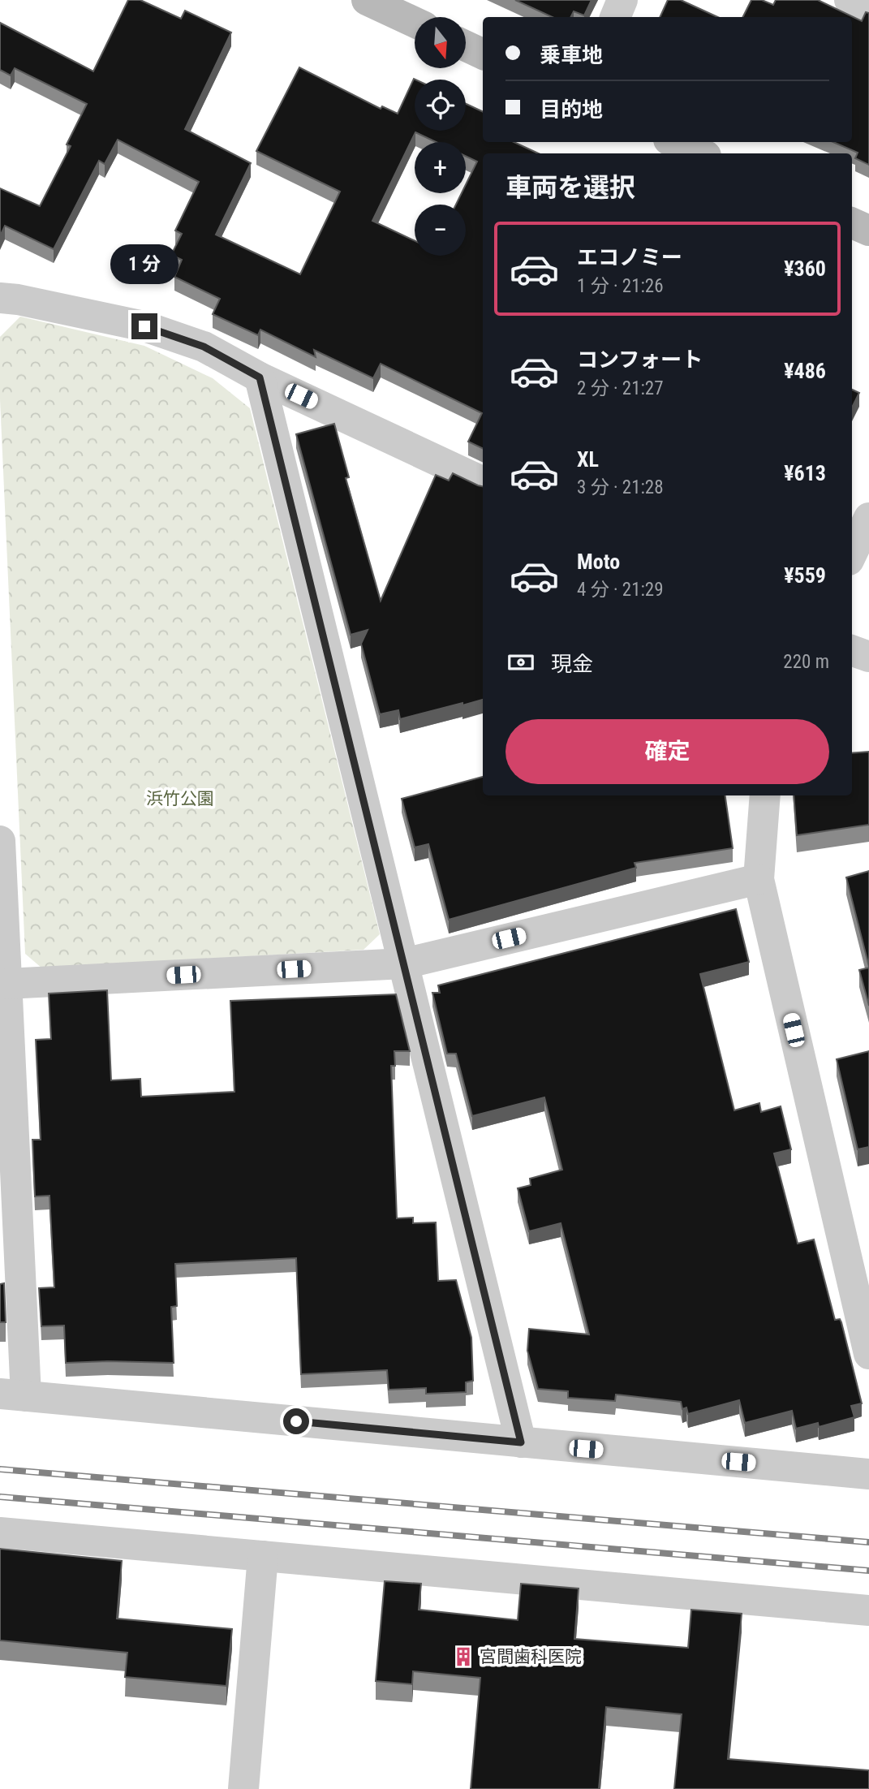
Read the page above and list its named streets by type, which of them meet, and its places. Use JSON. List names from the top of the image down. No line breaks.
{"parks":["浜竹公園"],"places":{"building":["宮間歯科医院"]},"north":"bottom","page":{"map_buttons":["+","−"],"banner":["乗車地","目的地"],"heading":"車両を選択","list":[{"name":"エコノミー","note":"1 分 · 21:26","value":"¥360"},{"name":"コンフォート","note":"2 分 · 21:27","value":"¥486"},{"name":"XL","note":"3 分 · 21:28","value":"¥613"},{"name":"Moto","note":"4 分 · 21:29","value":"¥559"}],"bubble":"1 分","pay":["現金","220 m"],"buttons":"確定"}}
